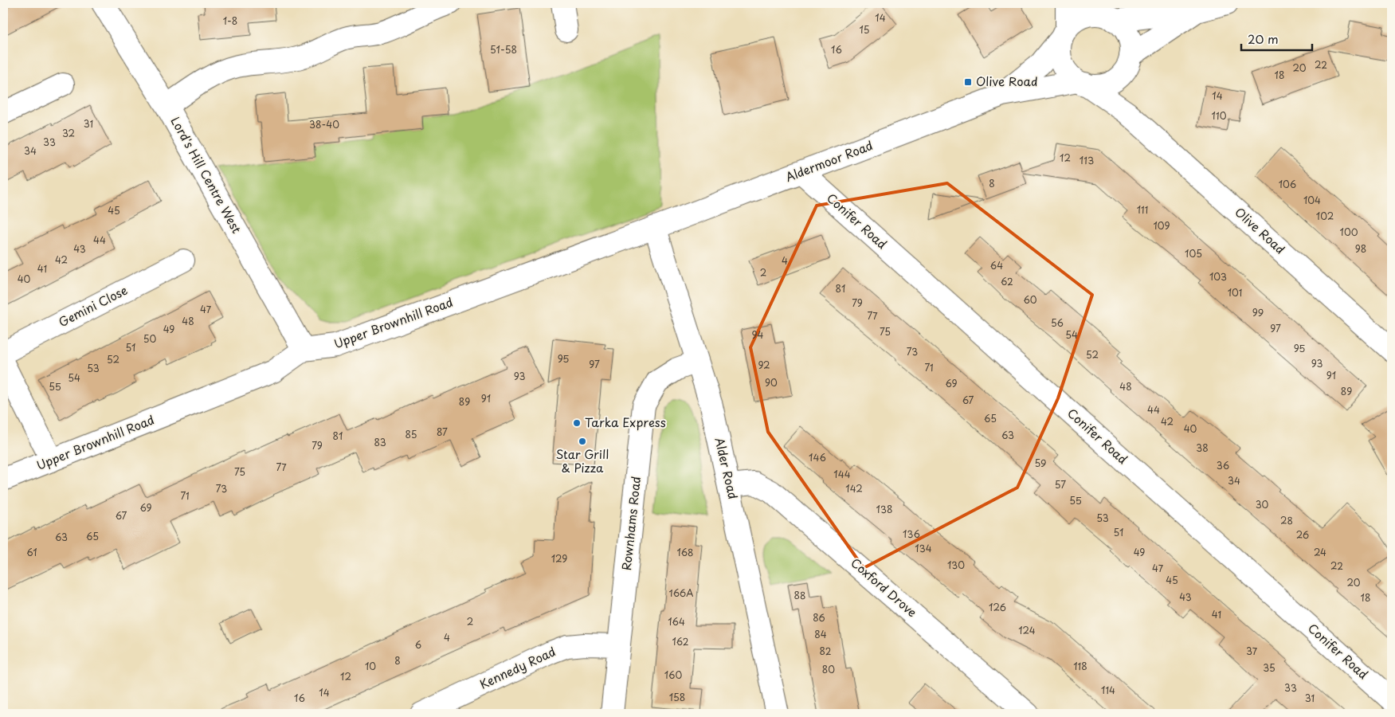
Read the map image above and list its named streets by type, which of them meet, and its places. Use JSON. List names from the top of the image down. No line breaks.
{"streets":{"street":["Aldermoor Road","Lord's Hill Centre West","Conifer Road","Olive Road","Gemini Close","Upper Brownhill Road","Alder Road","Rownhams Road","Coxford Drove","Kennedy Road"]},"crossings":[["Aldermoor Road","Conifer Road"],["Aldermoor Road","Olive Road"],["Aldermoor Road","Upper Brownhill Road"],["Aldermoor Road","Alder Road"],["Lord's Hill Centre West","Upper Brownhill Road"],["Upper Brownhill Road","Alder Road"],["Alder Road","Rownhams Road"],["Alder Road","Coxford Drove"],["Rownhams Road","Kennedy Road"]],"places":{"transit":["Olive Road"],"other":["Tarka Express","Star Grill & Pizza"]},"house_numbers":["14","1-8","15","51-58","16","22","20","18","14","110","31","38-40","32","33","34","12","113","8","106","104","111","45","102","109","100","44","43","98","105","42","4","64","41","2","103","40","62","81","101","60","79","47","99","77","48","56","97","49","75","94","54","50","51","95","73","52","95","52","93","97","92","71","53","91","93","54","90","69","55","48","89","91","67","89","44","65","42","40","87","85","63","81","83","79","38","146","59","36","77","75","144","34","57","73","142","71","55","30","69","138","67","53","28","51","136","26","65","63","134","61","168","49","24","129","130","22","47","45","20","166A","88","43","18","126","41","86","2","164","124","84","4","162","6","82","37","8","10","118","35","80","160","12","33","114","14","158","16","31"],"scale_bar":"20 m"}
